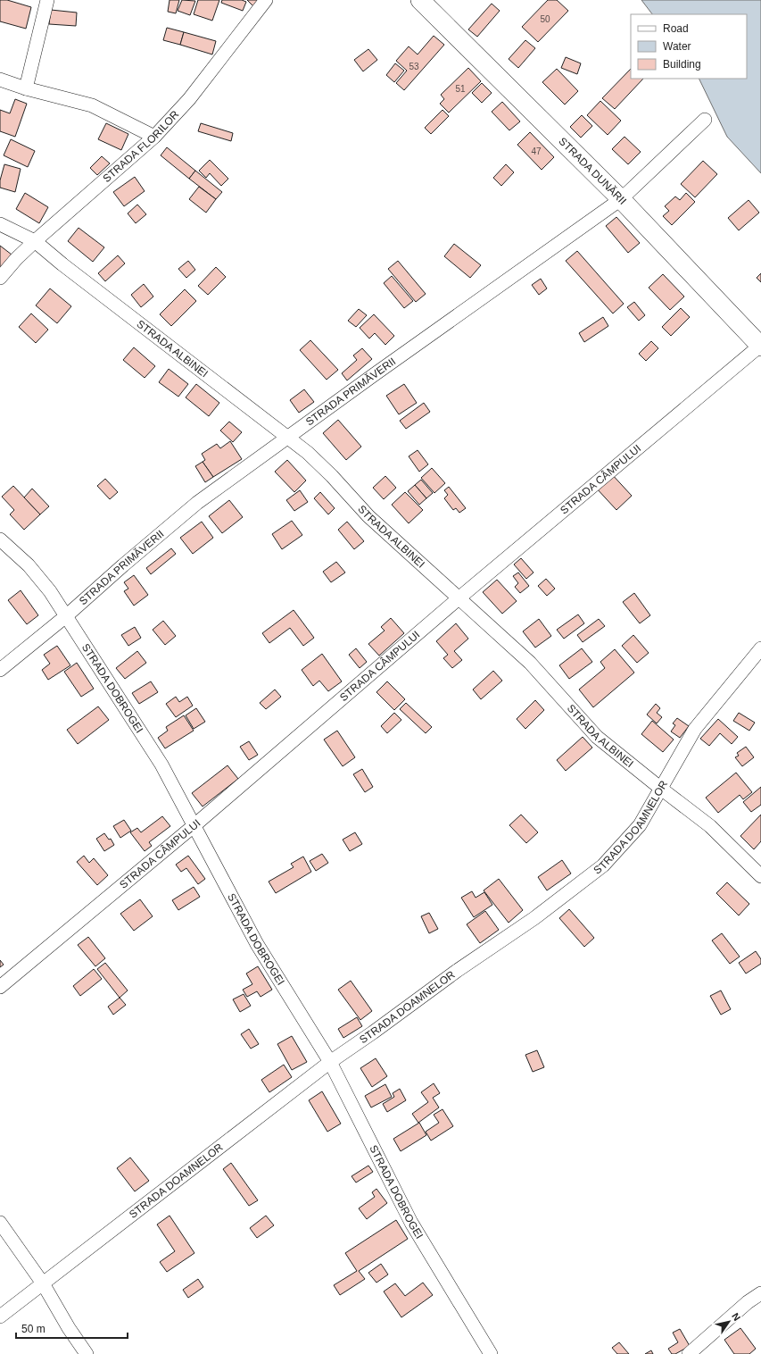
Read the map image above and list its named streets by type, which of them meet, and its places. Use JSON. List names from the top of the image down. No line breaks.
{"streets":{"main road":["STRADA DUNĂRII"],"street":["STRADA FLORILOR","STRADA ALBINEI","STRADA PRIMĂVERII","STRADA CÂMPULUI","STRADA DOBROGEI","STRADA DOAMNELOR"]},"crossings":[["STRADA FLORILOR","STRADA ALBINEI"],["STRADA DUNĂRII","STRADA PRIMĂVERII"],["STRADA DUNĂRII","STRADA CÂMPULUI"],["STRADA ALBINEI","STRADA PRIMĂVERII"],["STRADA ALBINEI","STRADA CÂMPULUI"],["STRADA ALBINEI","STRADA DOAMNELOR"],["STRADA PRIMĂVERII","STRADA DOBROGEI"],["STRADA CÂMPULUI","STRADA DOBROGEI"],["STRADA DOBROGEI","STRADA DOAMNELOR"]],"house_numbers":["50","53","51","47"],"legend":["Road","Water","Building"],"scale_bar":"50 m","north":"top right"}
